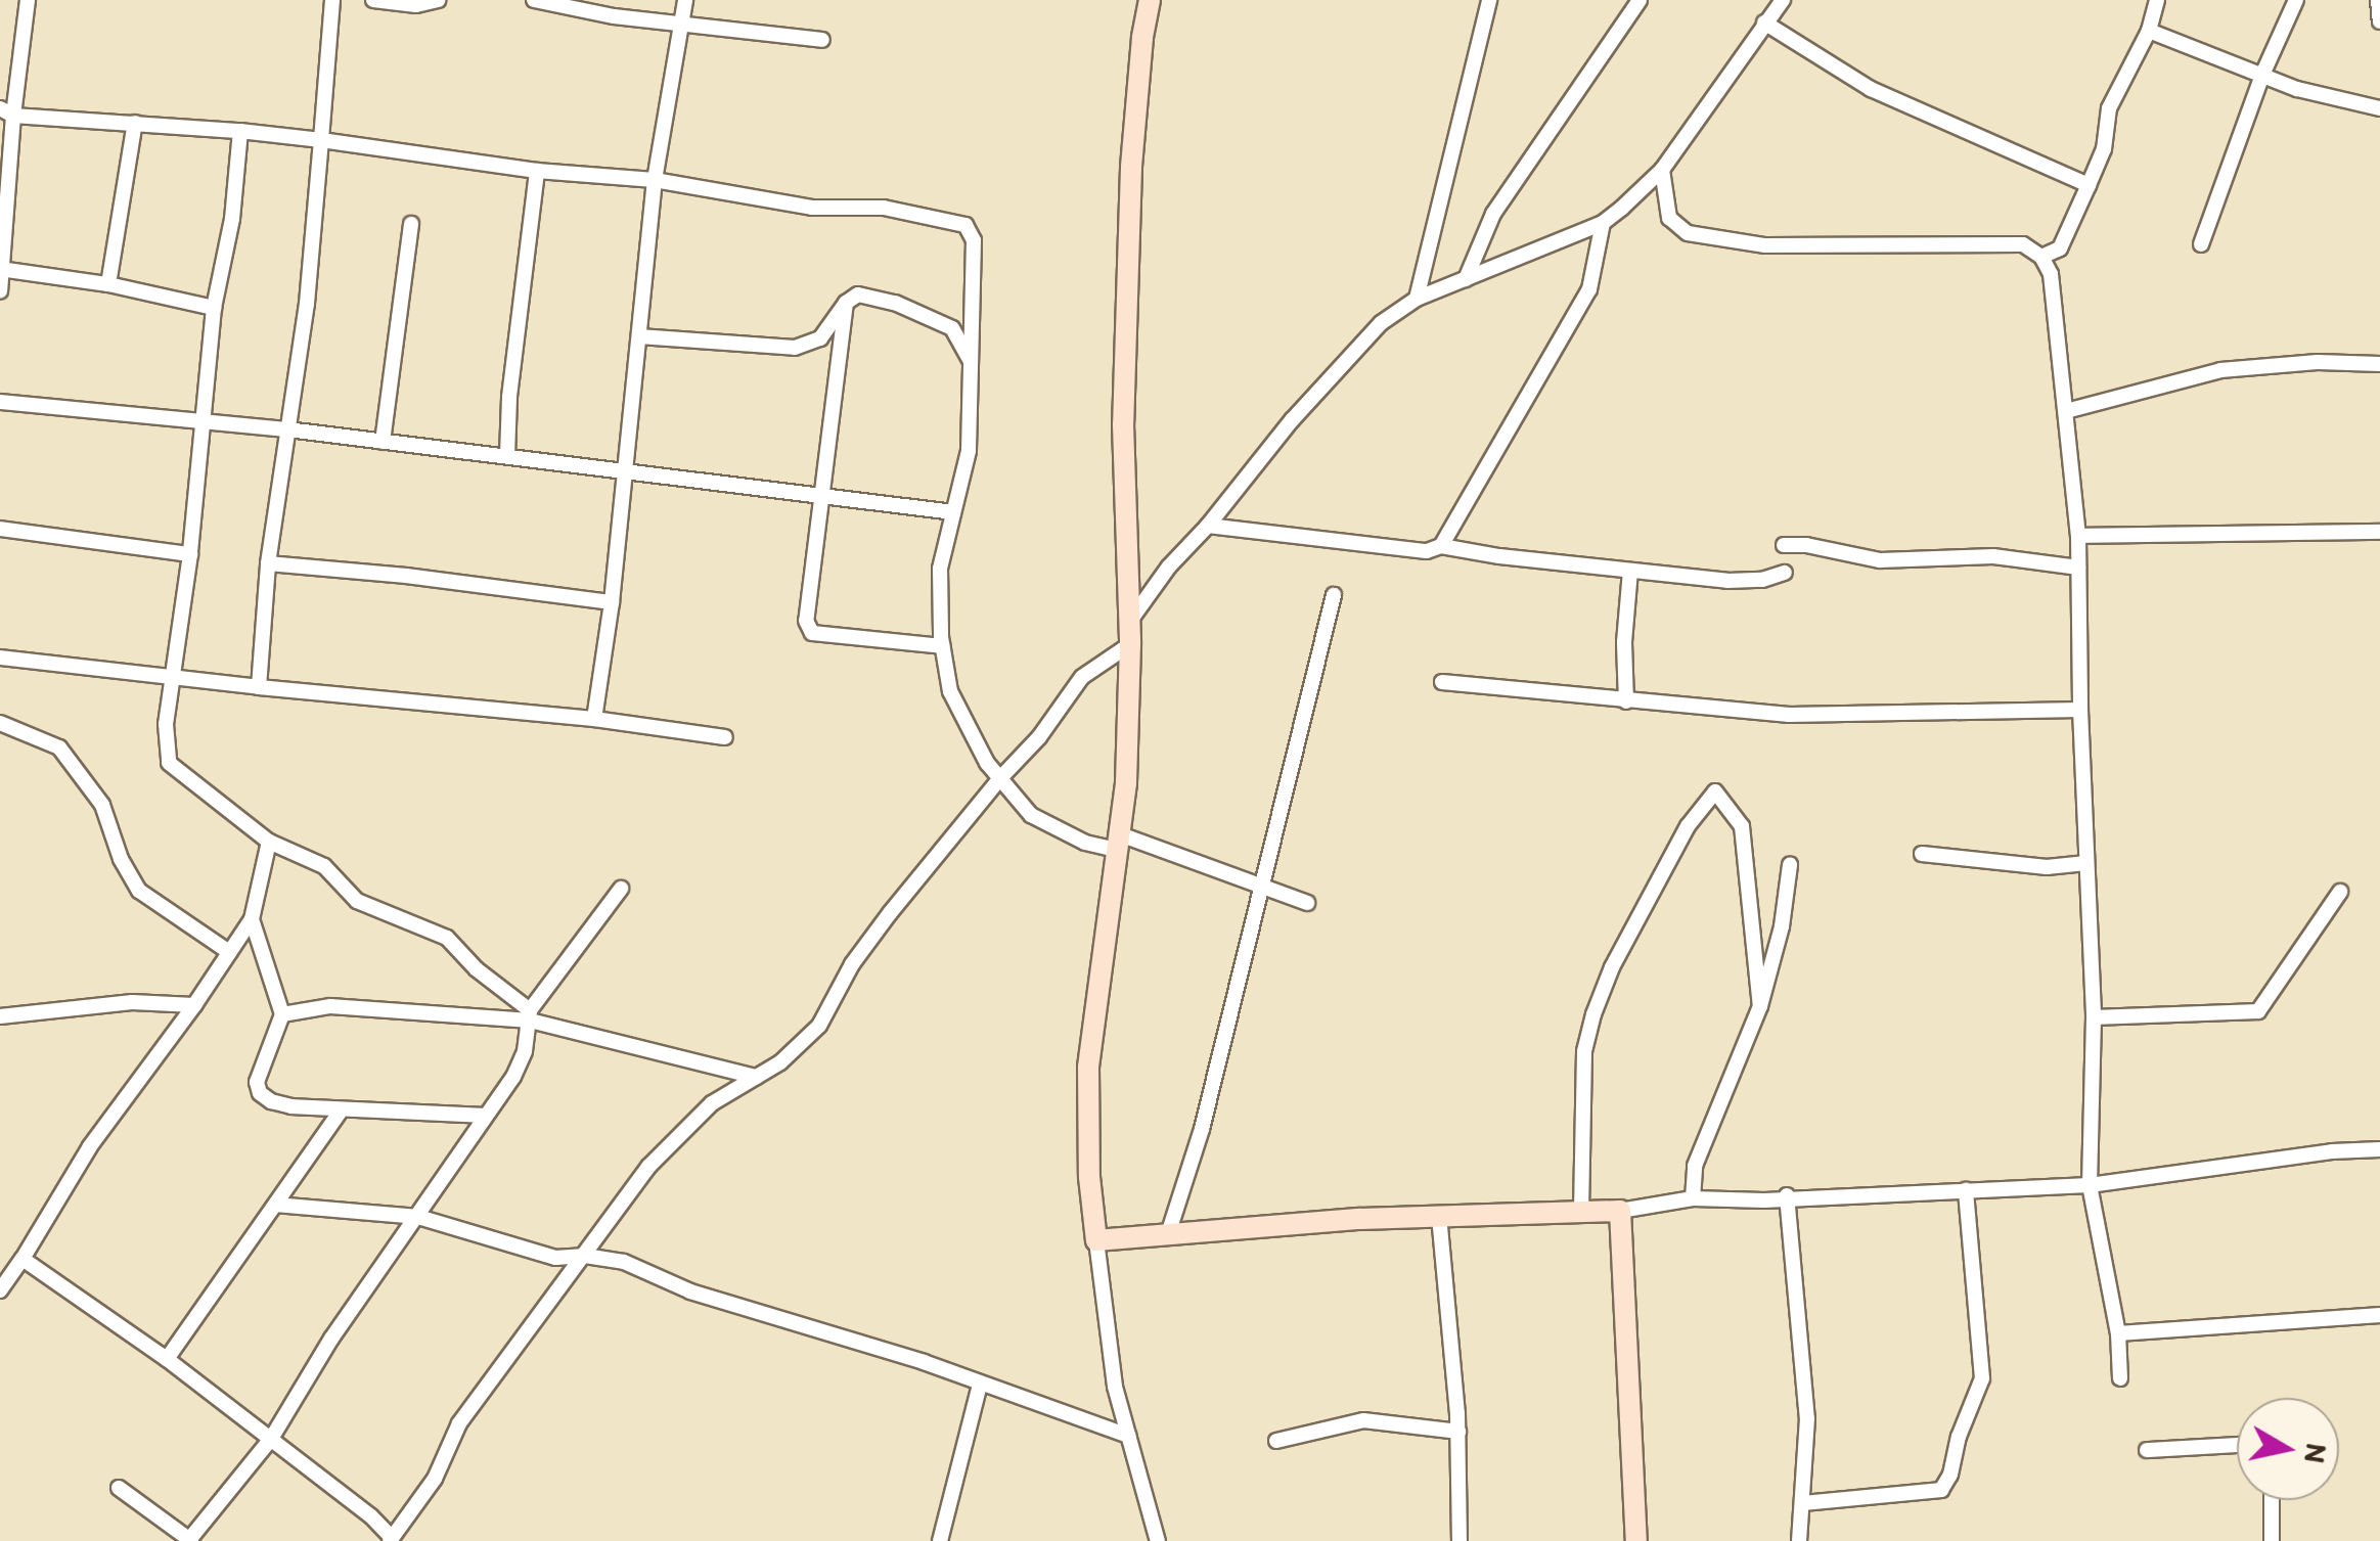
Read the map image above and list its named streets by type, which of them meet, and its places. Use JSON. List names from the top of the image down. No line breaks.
{"north":"right"}
